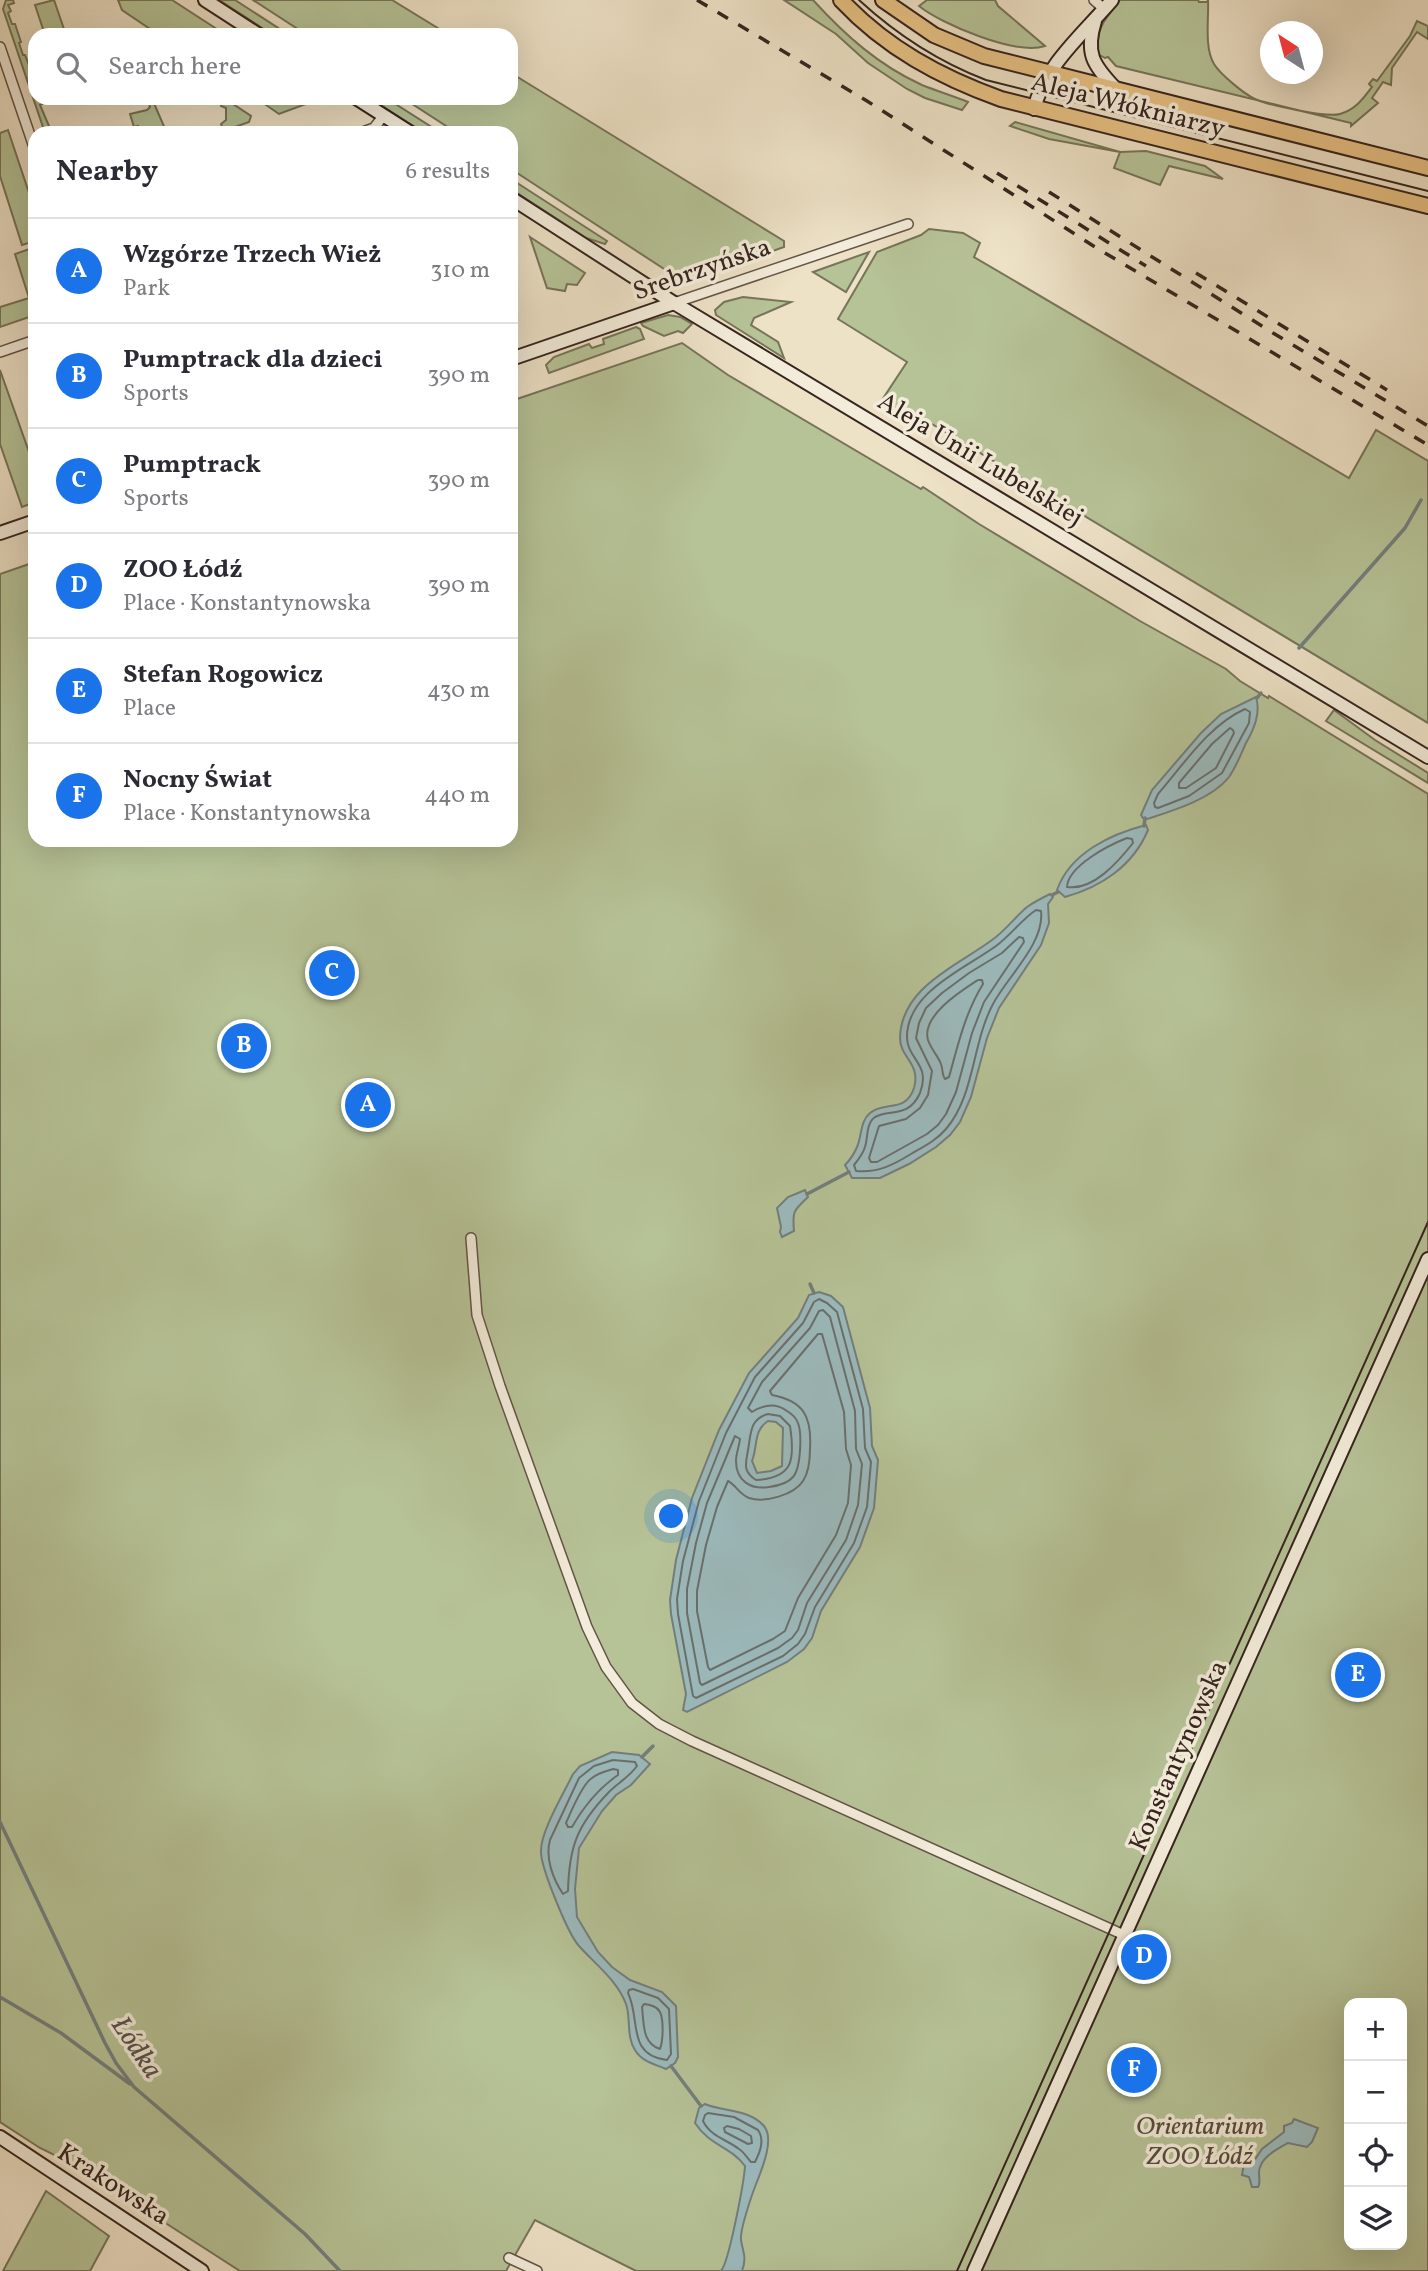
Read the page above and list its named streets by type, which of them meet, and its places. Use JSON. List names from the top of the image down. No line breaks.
{"streets":{"main road":["Aleja Włókniarzy","Srebrzyńska","Aleja Unii Lubelskiej","Konstantynowska","Krakowska"]},"crossings":[["Srebrzyńska","Aleja Unii Lubelskiej"]],"water":["Łódka"],"parks":["Orientarium ZOO Łódź"],"north":"top left","page":{"search":"Search here","heading":["Nearby","6 results"],"list":[{"mark":"A","name":"Wzgórze Trzech Wież","note":"Park","value":"310 m"},{"mark":"B","name":"Pumptrack dla dzieci","note":"Sports","value":"390 m"},{"mark":"C","name":"Pumptrack","note":"Sports","value":"390 m"},{"mark":"D","name":"ZOO Łódź","note":"Place · Konstantynowska","value":"390 m"},{"mark":"E","name":"Stefan Rogowicz","note":"Place","value":"430 m"},{"mark":"F","name":"Nocny Świat","note":"Place · Konstantynowska","value":"440 m"}],"pins":["C","B","A","E","D","F"],"map_buttons":["+","−"]}}
